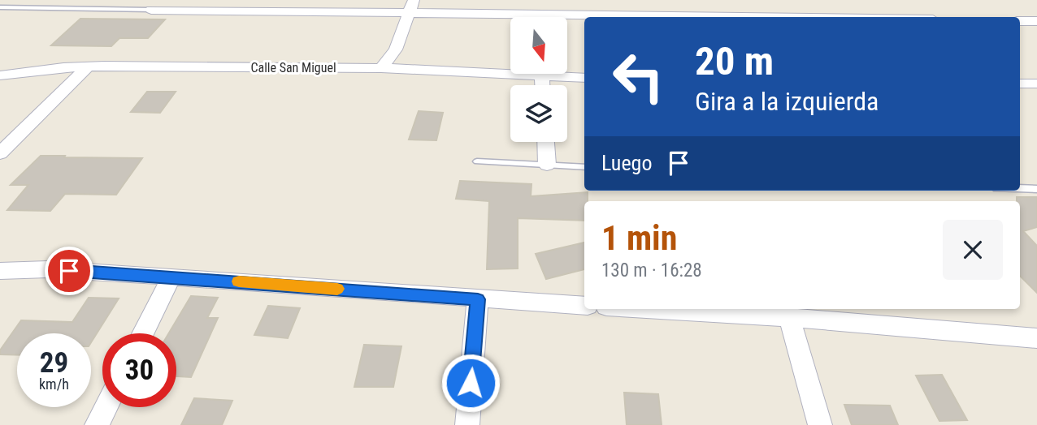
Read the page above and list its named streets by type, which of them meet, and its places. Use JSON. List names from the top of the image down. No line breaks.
{"streets":{"street":["Calle San Miguel"]},"north":"bottom","page":{"turn":["20 m","Gira a la izquierda"],"then":"Luego","heading":["1 min","130 m · 16:28"],"speed":"29 km/h","limit":"30"}}
